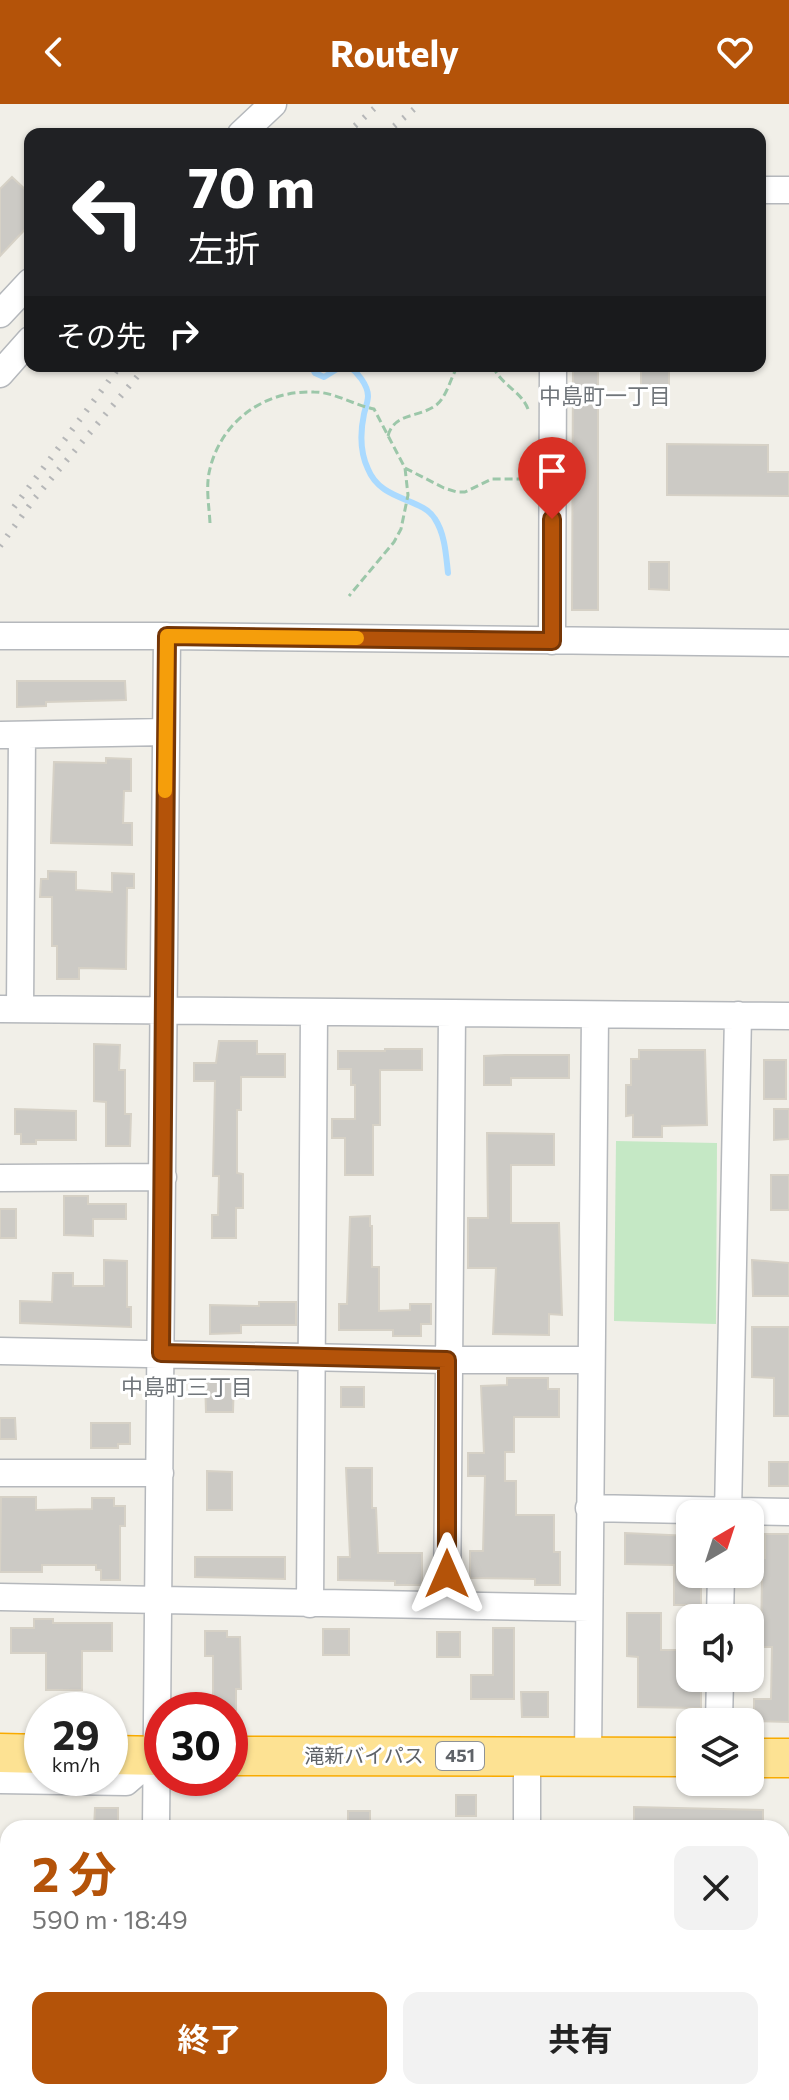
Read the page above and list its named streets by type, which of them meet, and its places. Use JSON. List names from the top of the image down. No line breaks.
{"streets":{"highway":["滝新バイパス","451"]},"districts":["中島町一丁目","中島町三丁目"],"north":"top right","page":{"header":"Routely","turn":["70 m","左折"],"then":"その先","speed":"29 km/h","limit":"30","heading":["2 分","590 m · 18:49"],"buttons":["終了","共有"]}}
